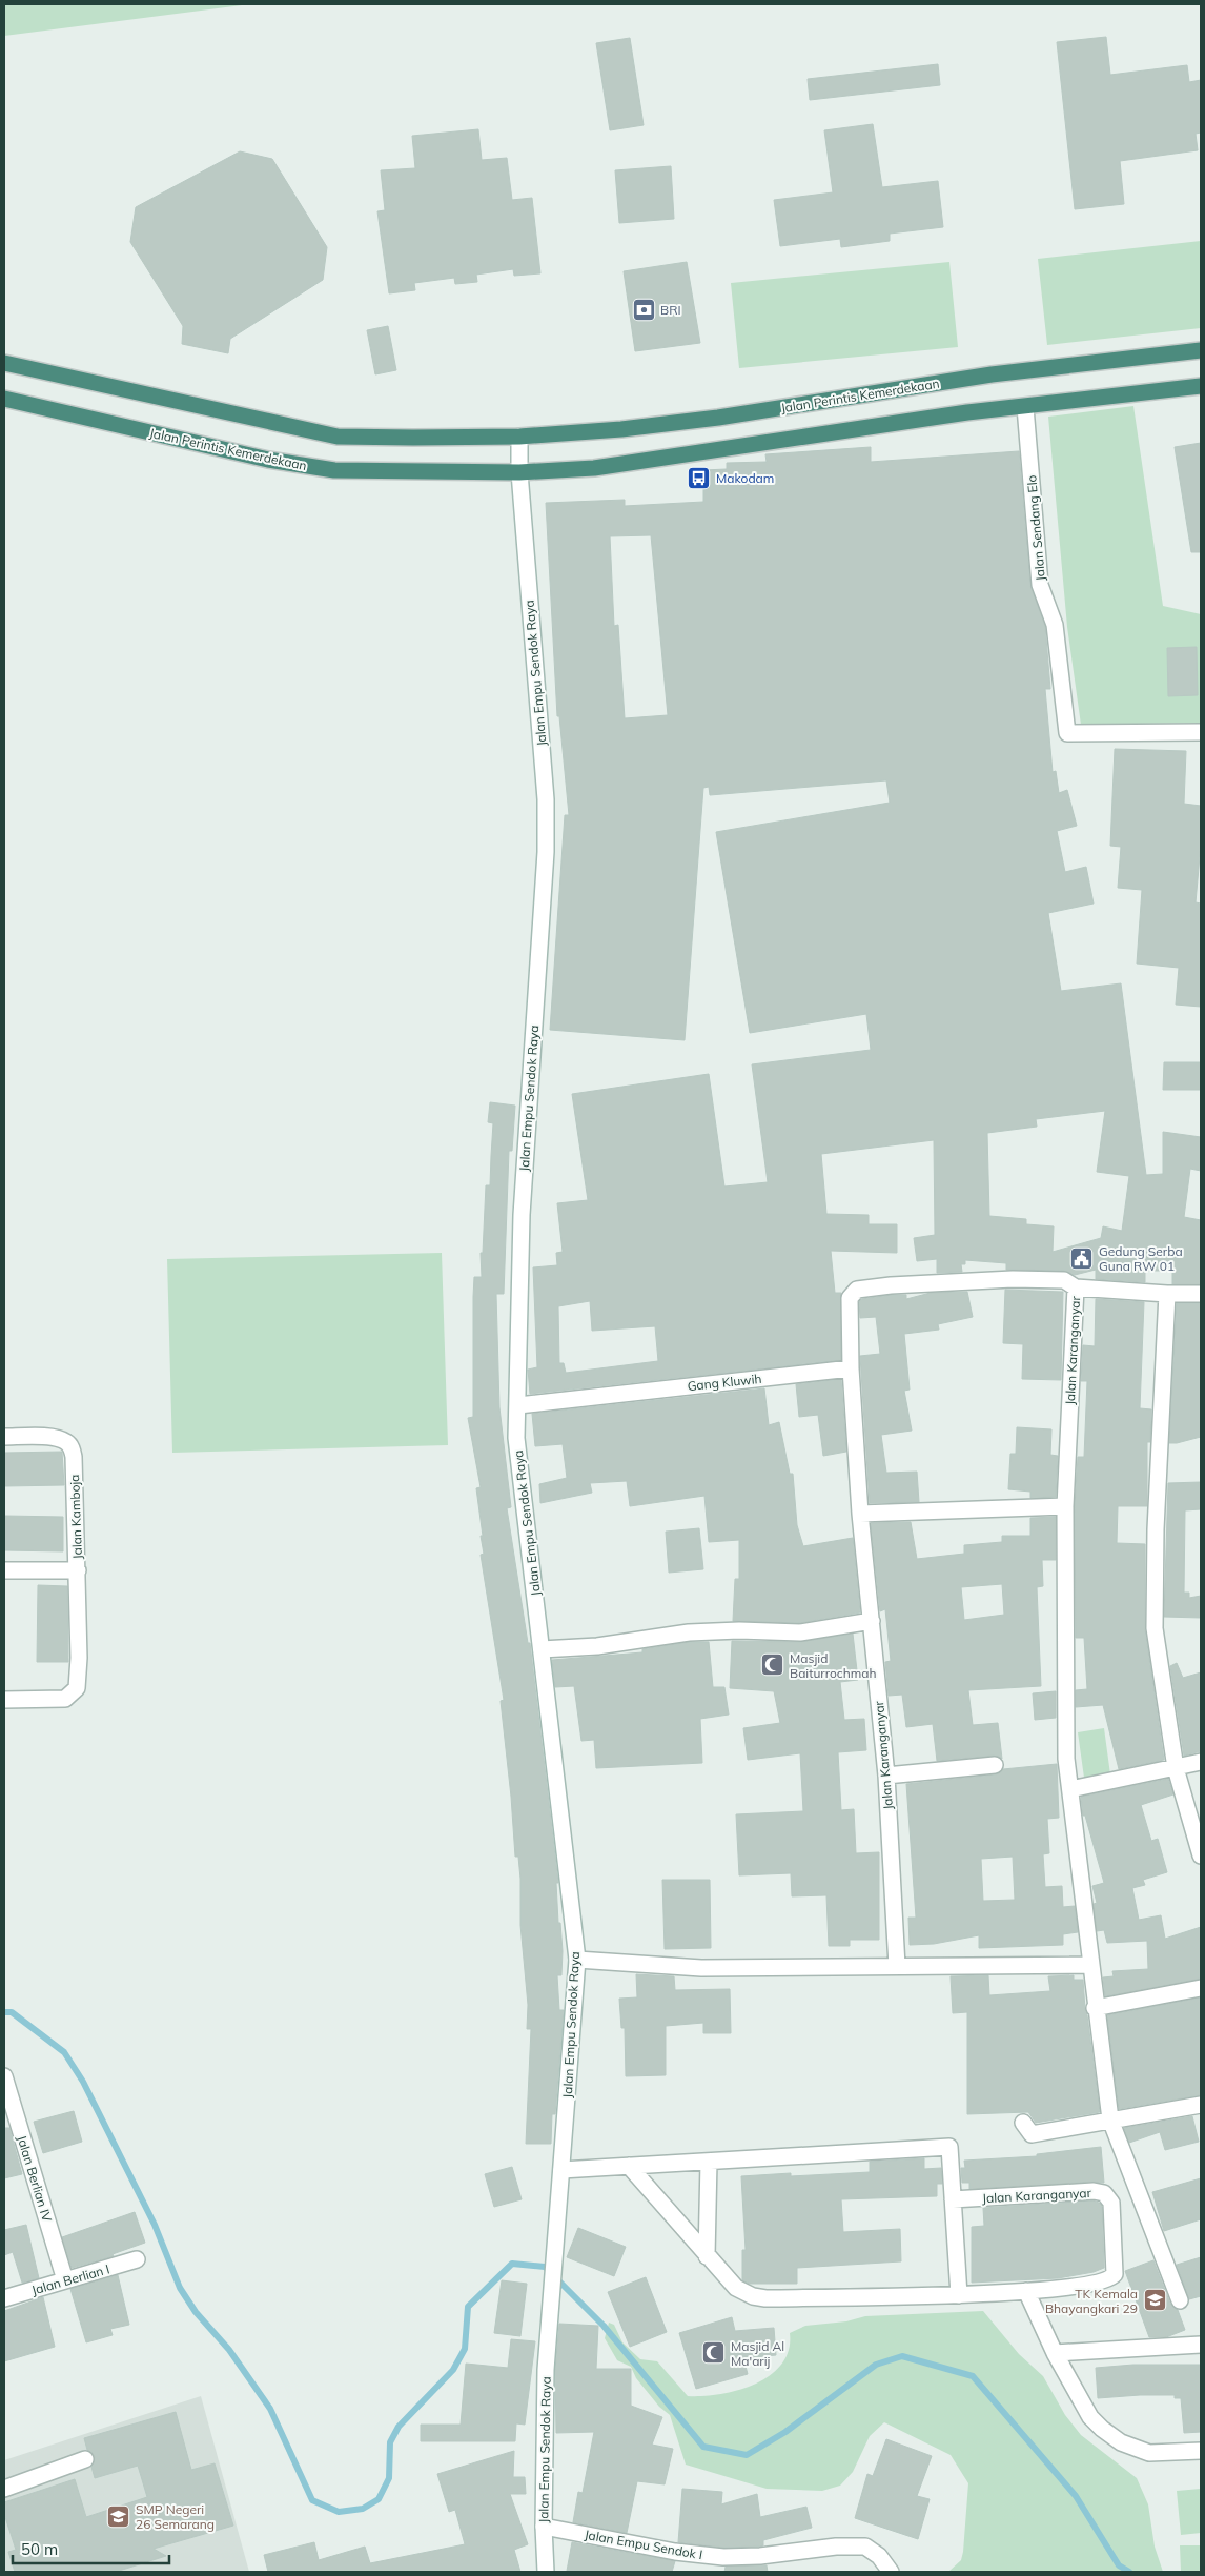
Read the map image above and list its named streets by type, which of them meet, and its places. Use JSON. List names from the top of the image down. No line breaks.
{"streets":{"highway":["Jalan Perintis Kemerdekaan"],"street":["Jalan Sendang Elo","Jalan Empu Sendok Raya","Jalan Karanganyar","Gang Kluwih","Jalan Kamboja","Jalan Berlian IV","Jalan Berlian I","Jalan Empu Sendok I"]},"crossings":[["Jalan Perintis Kemerdekaan","Jalan Sendang Elo"],["Jalan Perintis Kemerdekaan","Jalan Empu Sendok Raya"],["Jalan Empu Sendok Raya","Gang Kluwih"],["Jalan Empu Sendok Raya","Jalan Empu Sendok I"],["Jalan Karanganyar","Gang Kluwih"],["Jalan Berlian IV","Jalan Berlian I"]],"places":{"bank":["BRI"],"bus stop":["Makodam"],"public building":["Gedung Serba Guna RW 01"],"mosque":["Masjid Baiturrochmah","Masjid Al Ma'arij"],"school or university":["TK Kemala Bhayangkari 29","SMP Negeri 26 Semarang"]},"scale_bar":"50 m"}
